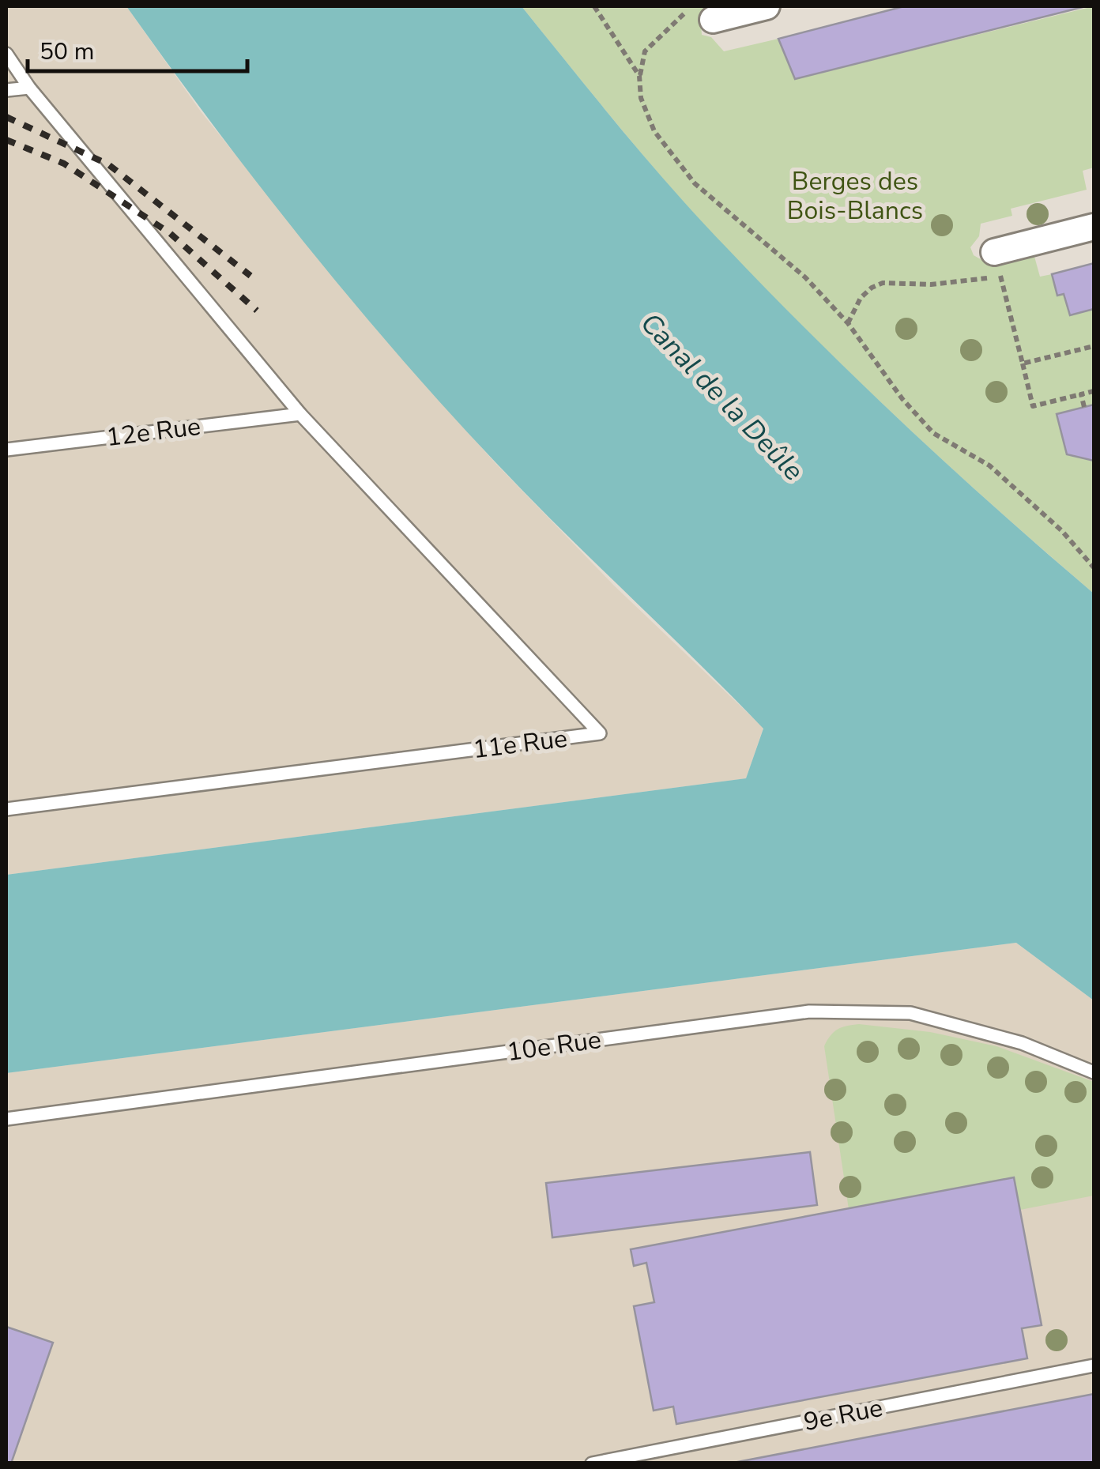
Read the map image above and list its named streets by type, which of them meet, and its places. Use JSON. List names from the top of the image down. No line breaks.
{"streets":{"lane":["12e Rue","11e Rue","10e Rue","9e Rue"]},"crossings":[["12e Rue","11e Rue"]],"water":["Canal de la Deûle"],"parks":["Berges des Bois-Blancs"],"scale_bar":"50 m"}
